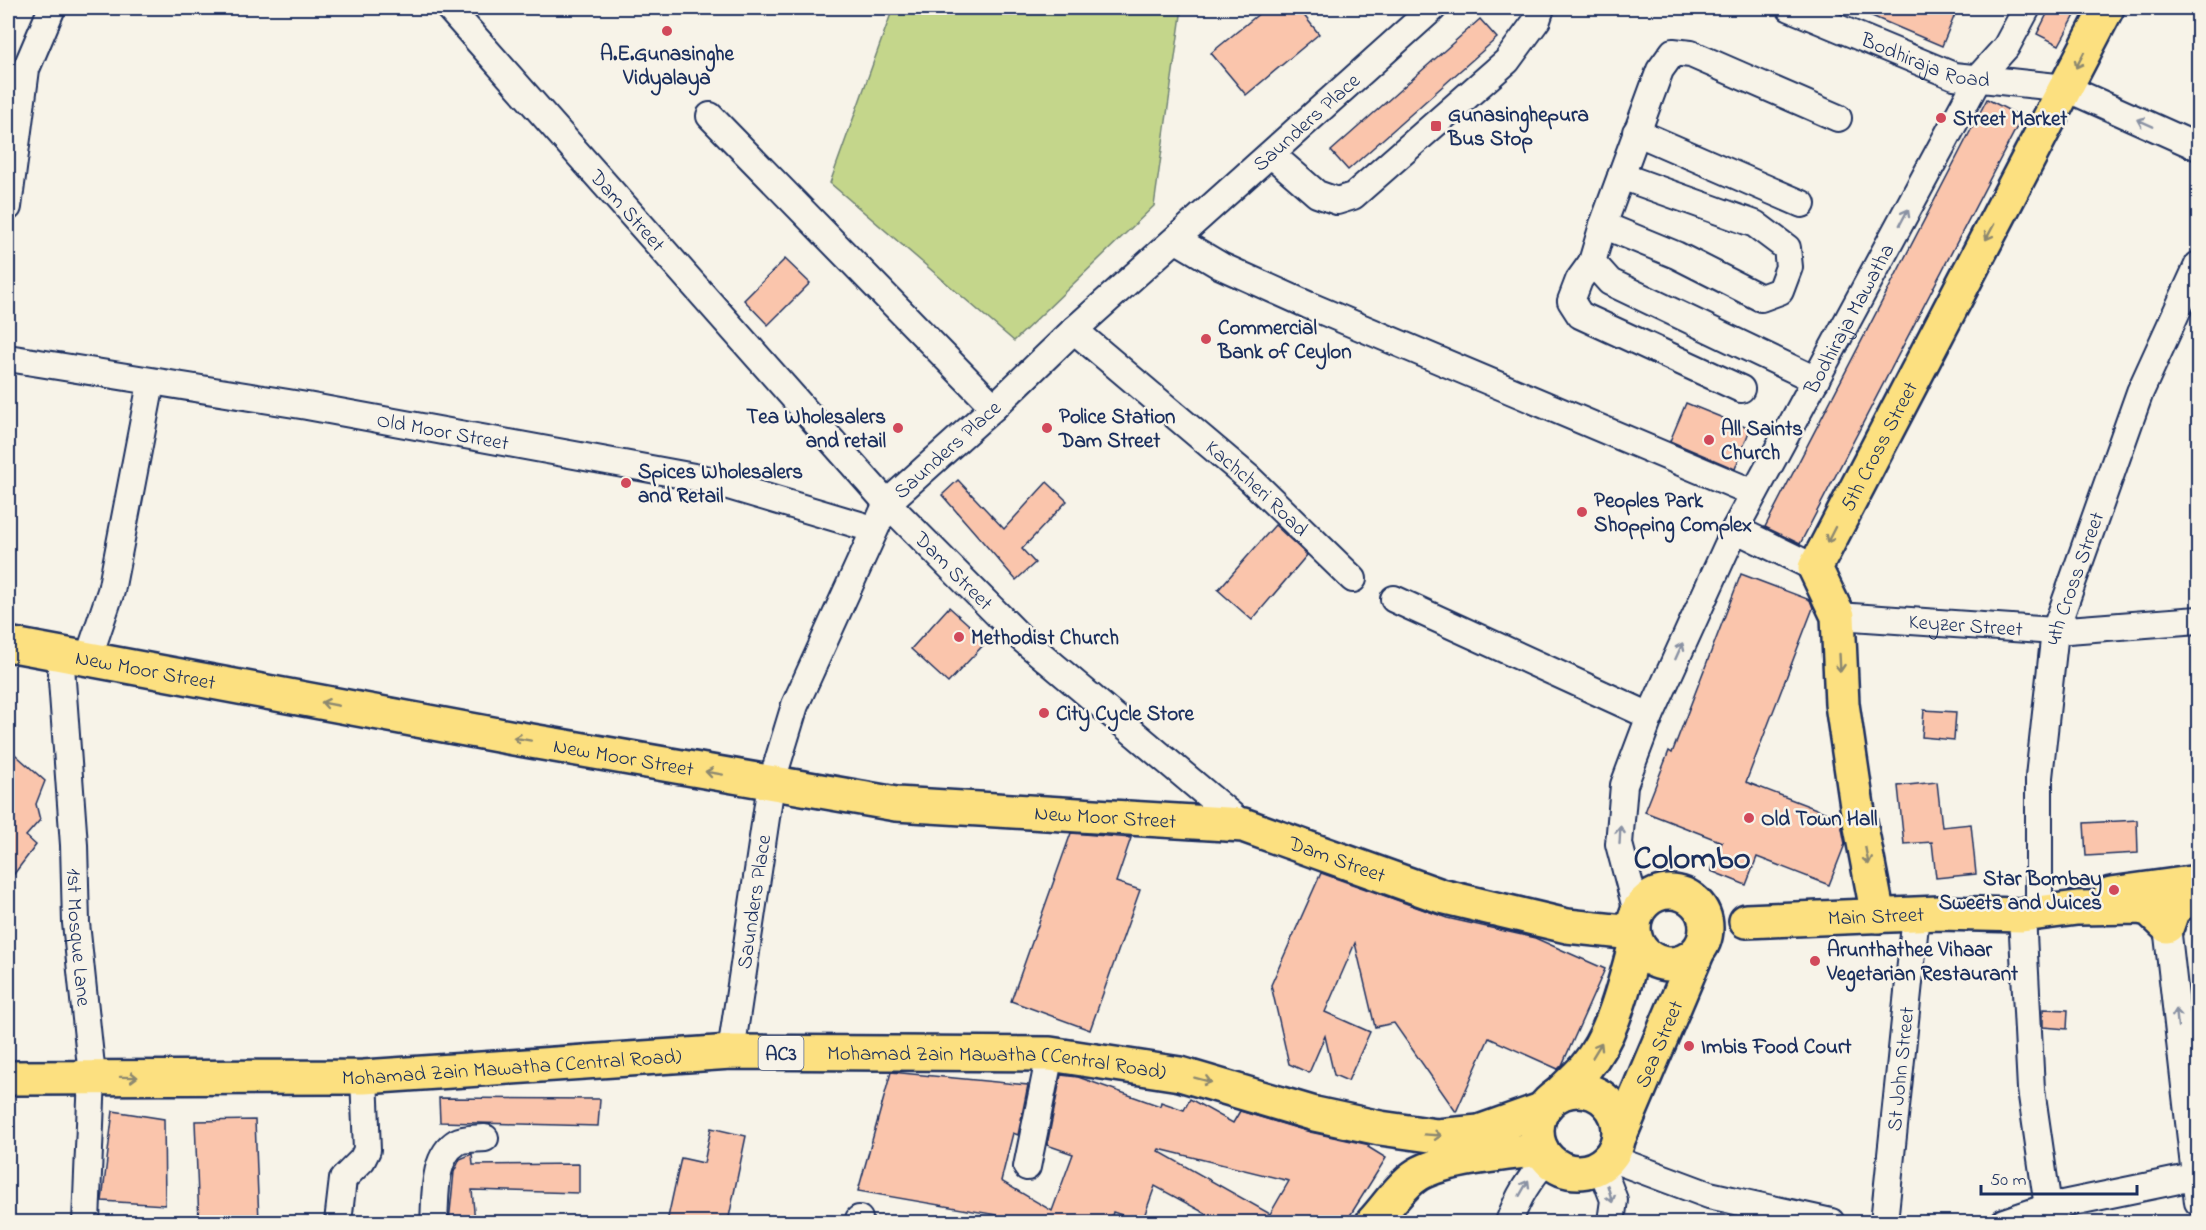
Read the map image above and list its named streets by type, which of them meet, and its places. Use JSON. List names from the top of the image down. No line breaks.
{"streets":{"main road":["Dam Street","5th Cross Street","New Moor Street","Main Street","Sea Street","AC3","Mohamad Zain Mawatha (Central Road)"],"street":["Bodhiraja Road","Saunders Place","Bodhiraja Mawatha","Old Moor Street","Kachcheri Road","4th Cross Street","Keyzer Street","1st Mosque Lane","St John Street"]},"crossings":[["Bodhiraja Road","Bodhiraja Mawatha"],["Bodhiraja Road","5th Cross Street"],["Saunders Place","Dam Street"],["Saunders Place","Old Moor Street"],["Saunders Place","Kachcheri Road"],["Saunders Place","New Moor Street"],["Saunders Place","Mohamad Zain Mawatha (Central Road)"],["Dam Street","Bodhiraja Mawatha"],["Dam Street","New Moor Street"],["Dam Street","Main Street"],["Dam Street","Sea Street"],["Bodhiraja Mawatha","Main Street"],["Bodhiraja Mawatha","Sea Street"],["4th Cross Street","Keyzer Street"],["4th Cross Street","Main Street"],["New Moor Street","1st Mosque Lane"],["Main Street","Sea Street"],["Main Street","St John Street"],["1st Mosque Lane","Mohamad Zain Mawatha (Central Road)"],["Sea Street","Mohamad Zain Mawatha (Central Road)"]],"one_way":["Bodhiraja Mawatha","5th Cross Street","New Moor Street","Mohamad Zain Mawatha (Central Road)"],"districts":["Colombo"],"places":{"other":["A.E.Gunasinghe Vidyalaya","Street Market","Commercial Bank of Ceylon","Tea Wholesalers and retail","Police Station Dam Street","All Saints Church","Spices Wholesalers and Retail","Peoples Park Shopping Complex","Methodist Church","City Cycle Store","Old Town Hall","Star Bombay Sweets and Juices","Arunthathee Vihaar Vegetarian Restaurant","Imbis Food Court"],"transit":["Gunasinghepura Bus Stop"]},"scale_bar":"50 m"}
